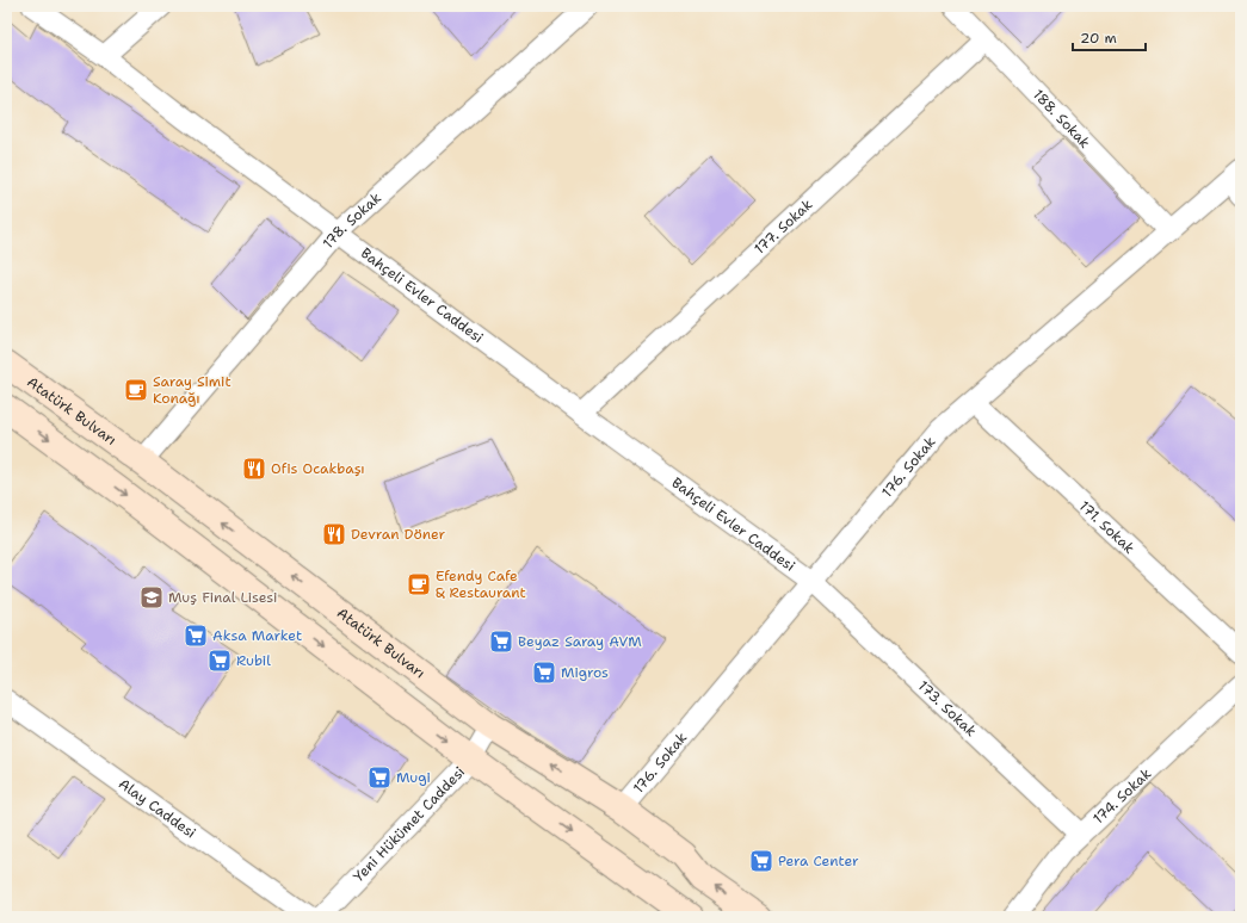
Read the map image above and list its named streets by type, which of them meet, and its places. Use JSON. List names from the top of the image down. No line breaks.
{"streets":{"main road":["Atatürk Bulvarı"],"street":["188. Sokak","178. Sokak","177. Sokak","Bahçeli Evler Caddesi","176. Sokak","171. Sokak","173. Sokak","174. Sokak","Alay Caddesi","Yeni Hükümet Caddesi"]},"crossings":[["188. Sokak","177. Sokak"],["188. Sokak","176. Sokak"],["178. Sokak","Bahçeli Evler Caddesi"],["178. Sokak","Atatürk Bulvarı"],["177. Sokak","Bahçeli Evler Caddesi"],["Bahçeli Evler Caddesi","176. Sokak"],["Bahçeli Evler Caddesi","173. Sokak"],["Atatürk Bulvarı","176. Sokak"],["Atatürk Bulvarı","Yeni Hükümet Caddesi"],["176. Sokak","171. Sokak"],["176. Sokak","173. Sokak"],["173. Sokak","174. Sokak"]],"places":{"cafe":["Saray Simit Konağı","Efendy Cafe & Restaurant"],"restaurant":["Ofis Ocakbaşı","Devran Döner"],"school or university":["Muş Final Lisesi"],"supermarket":["Aksa Market","Beyaz Saray AVM","Rubil","Migros","Mugi","Pera Center"]},"scale_bar":"20 m"}
